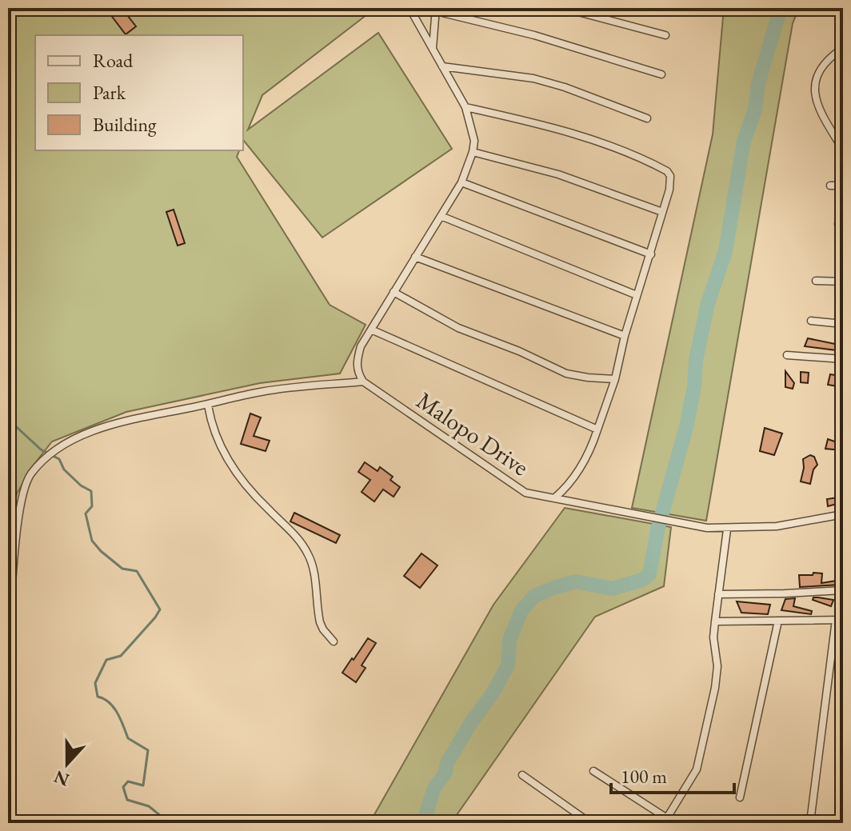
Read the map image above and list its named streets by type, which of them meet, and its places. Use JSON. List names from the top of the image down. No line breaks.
{"streets":{"street":["Malopo Drive"]},"legend":["Road","Park","Building"],"scale_bar":"100 m","north":"bottom"}
